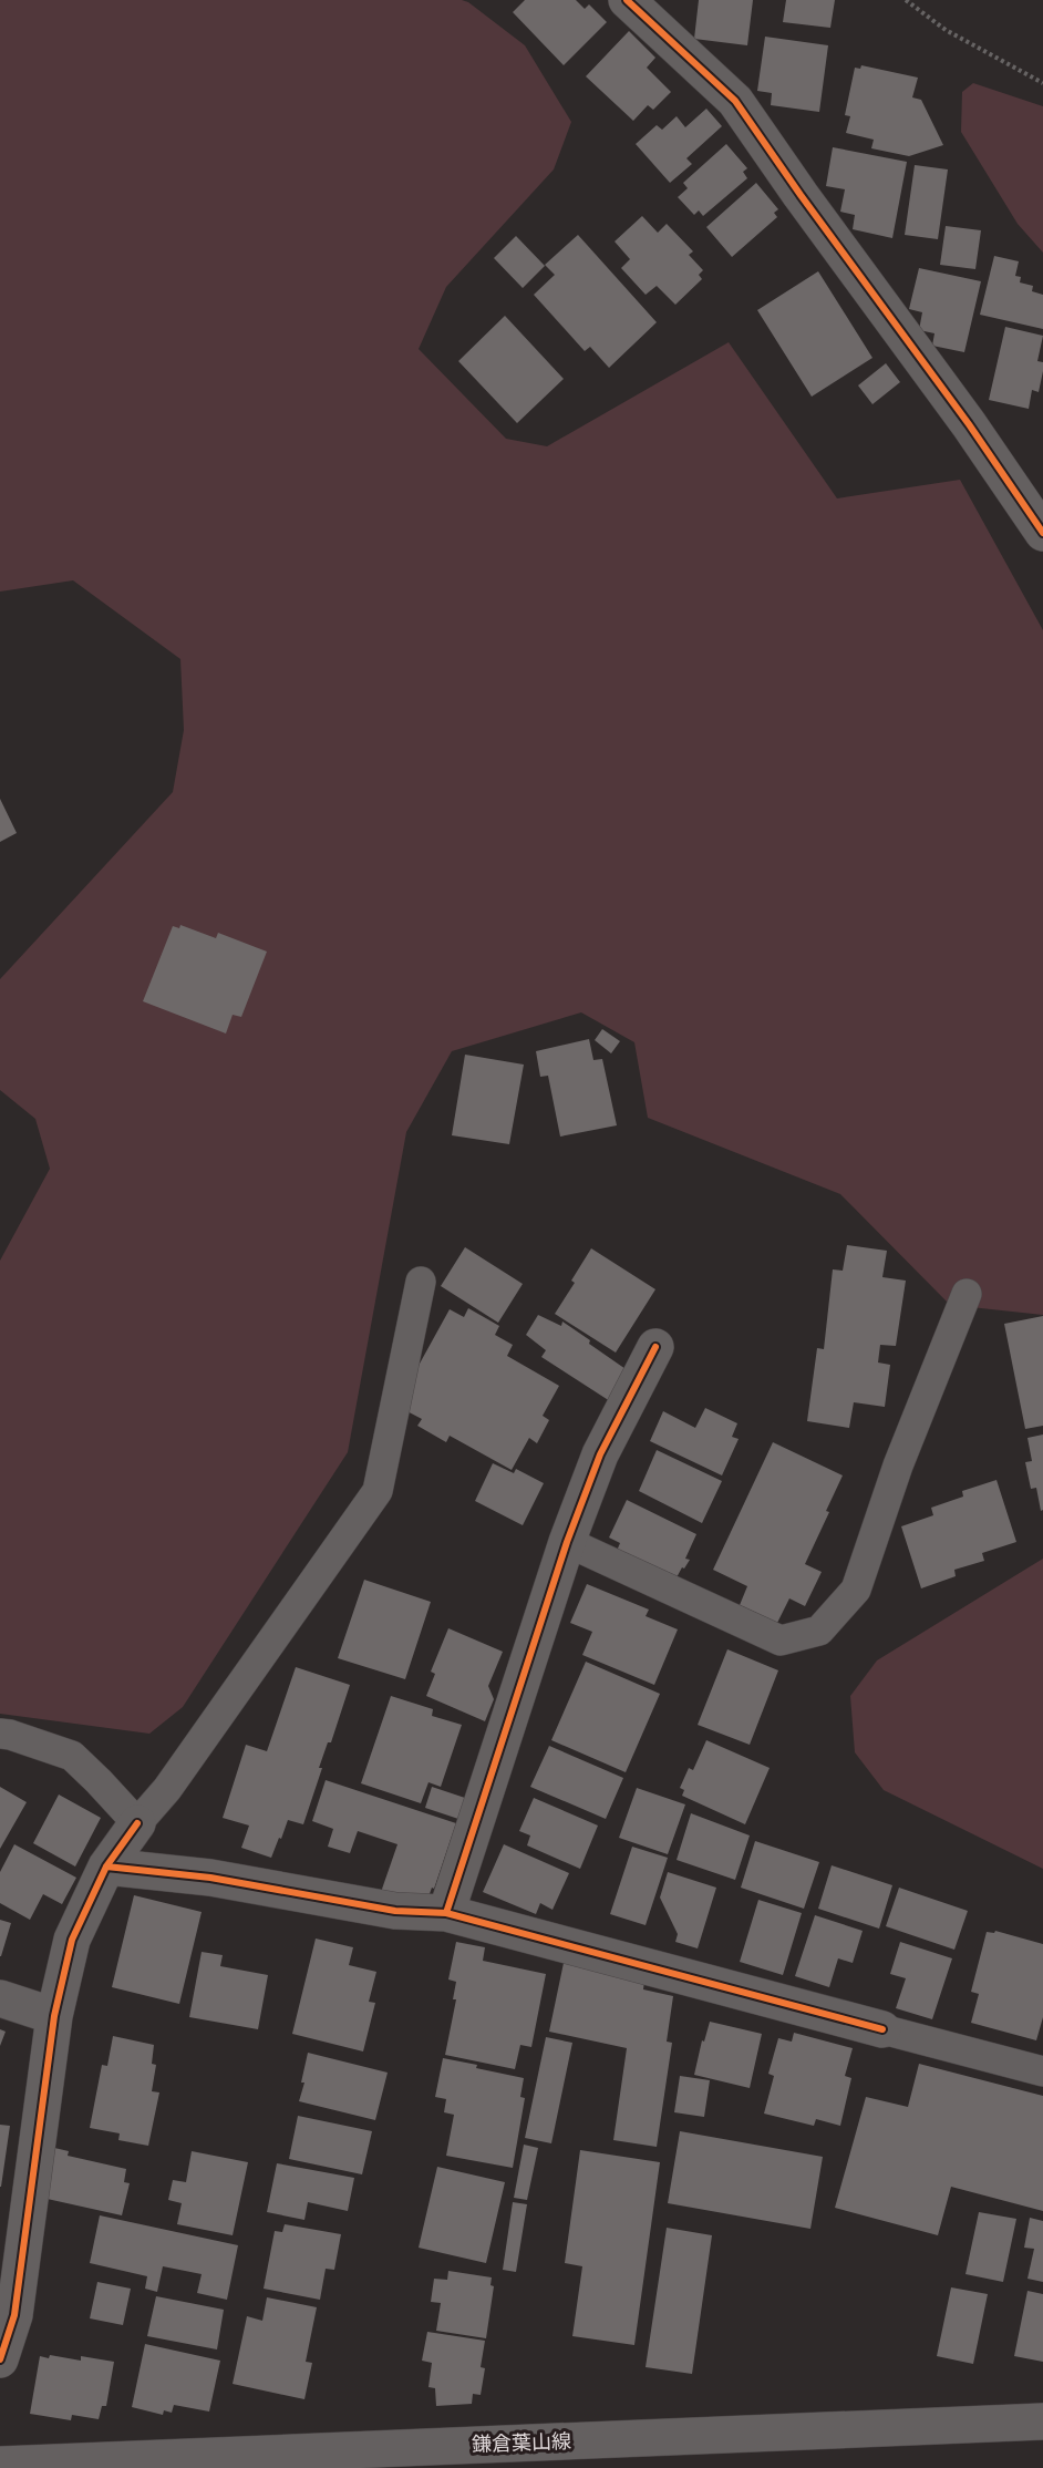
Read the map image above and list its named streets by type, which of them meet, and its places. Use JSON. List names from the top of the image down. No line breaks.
{"streets":{"street":["鎌倉葉山線"]}}
